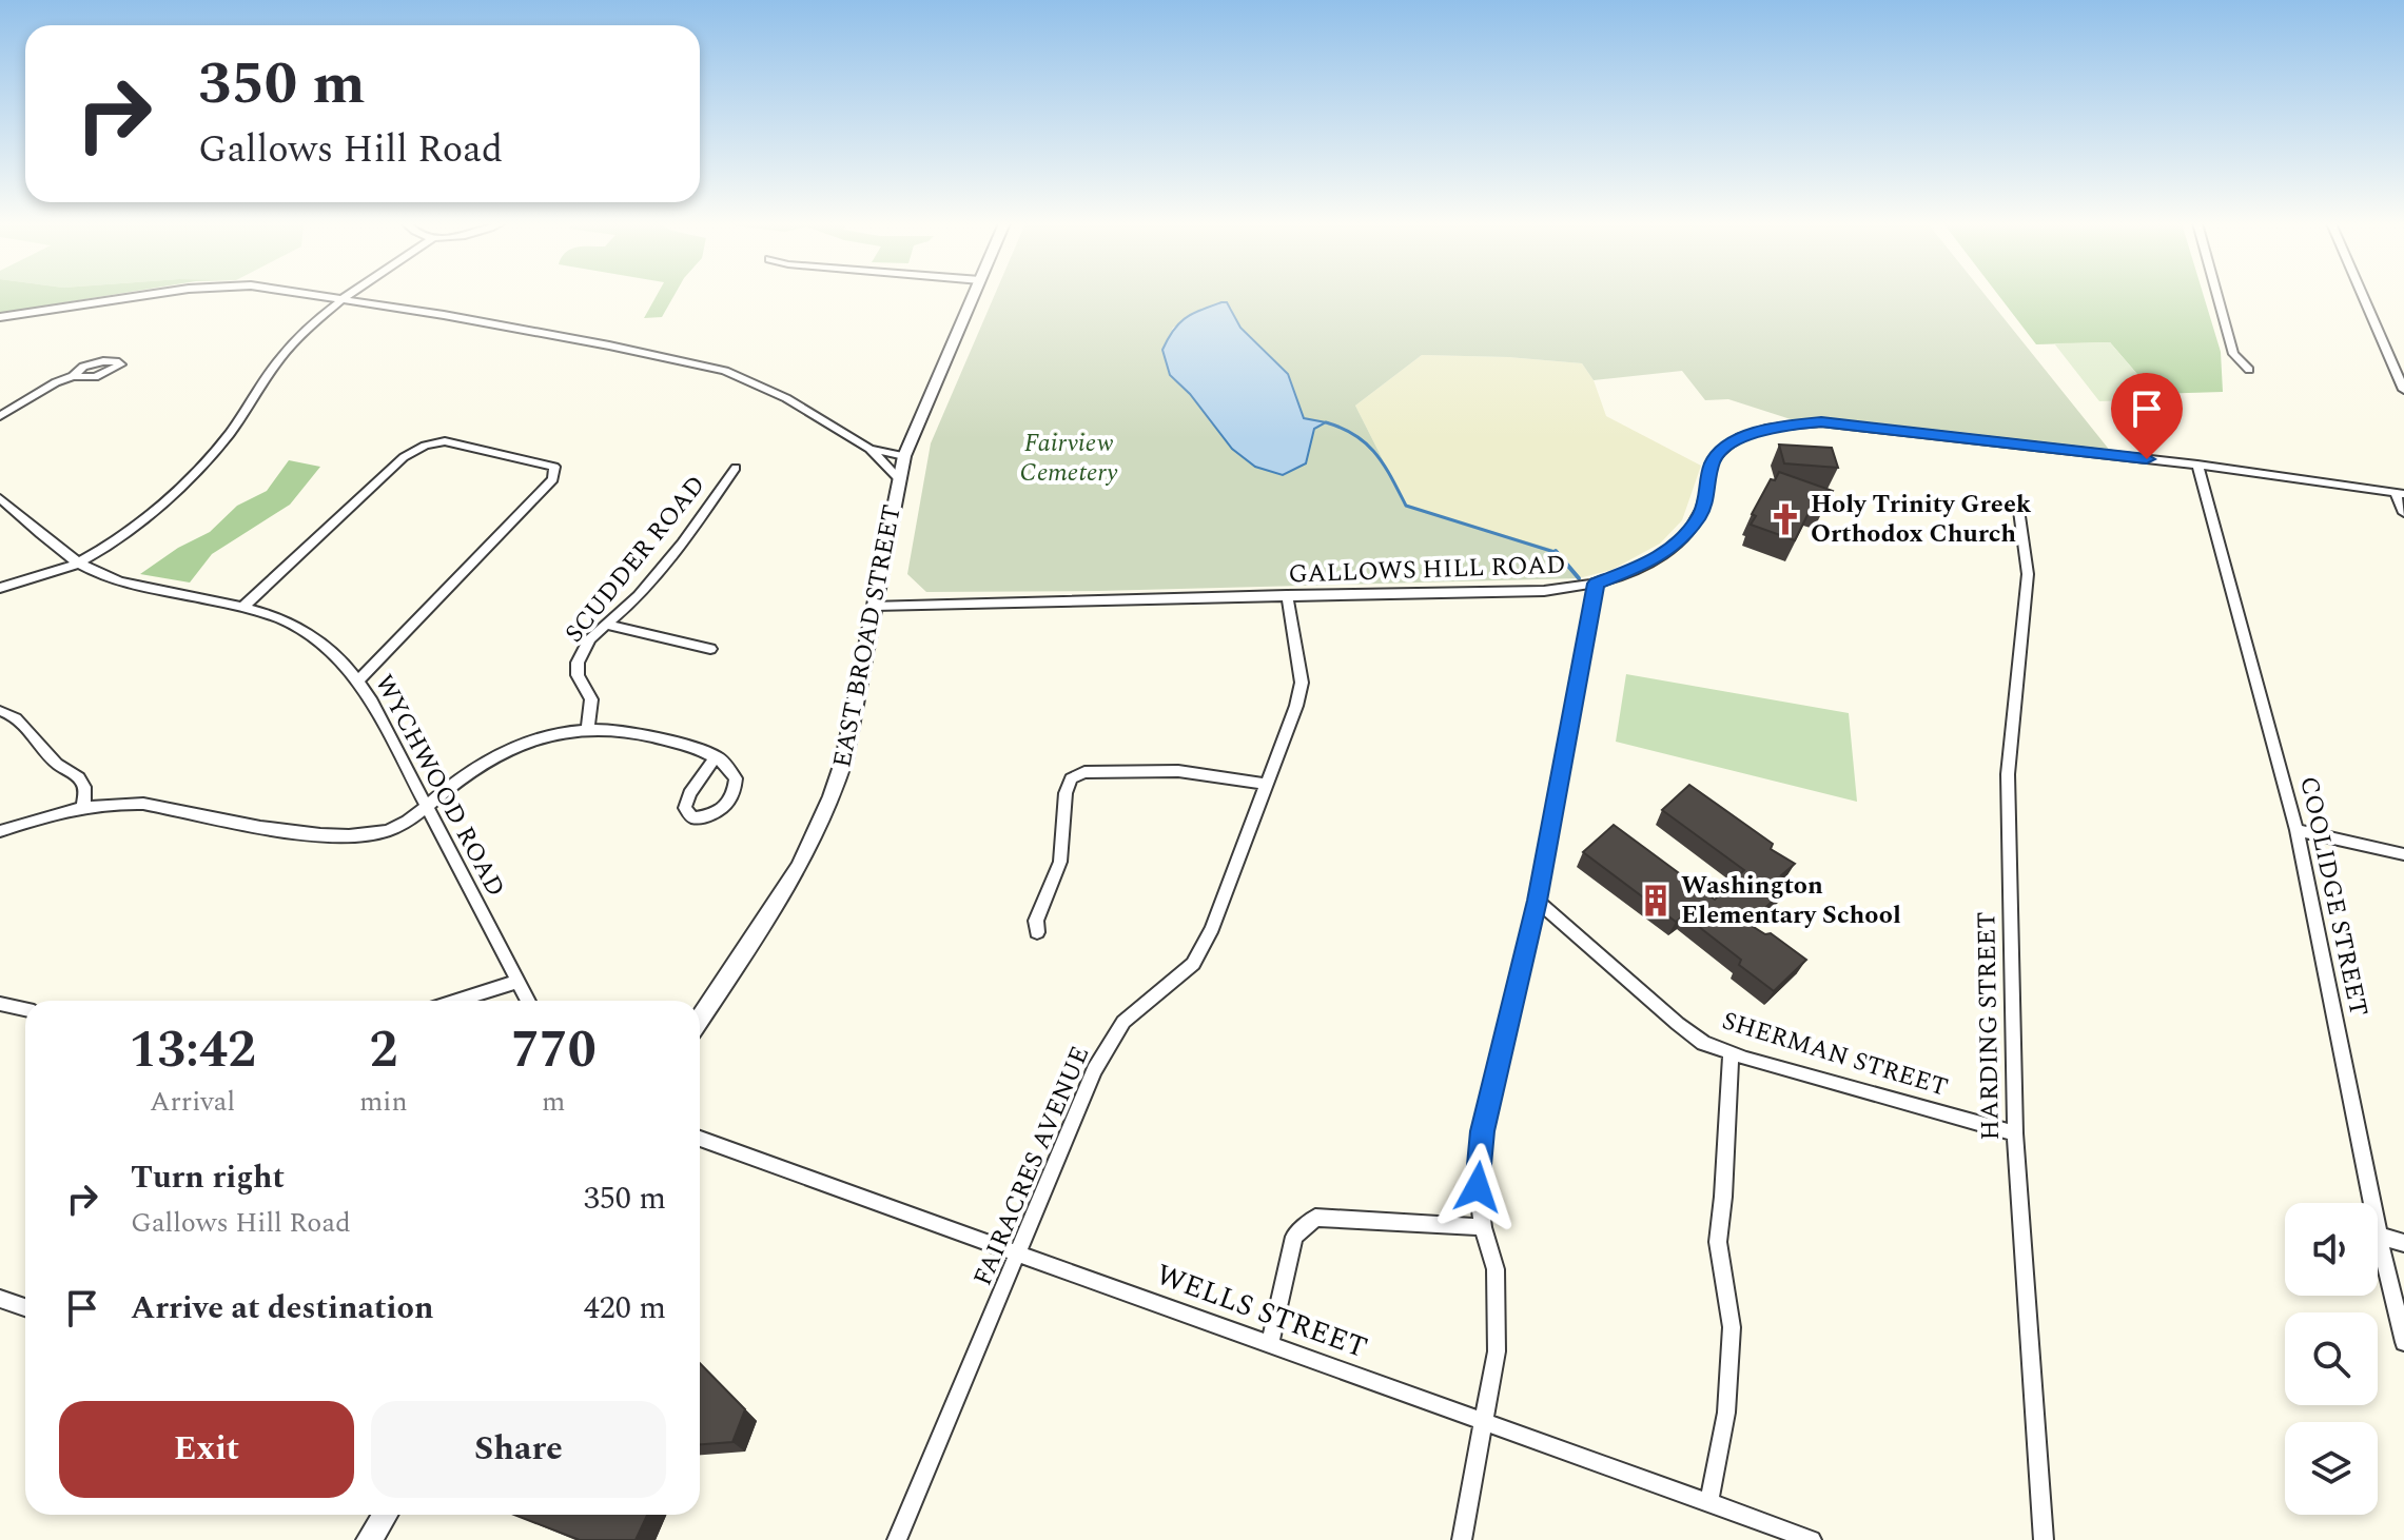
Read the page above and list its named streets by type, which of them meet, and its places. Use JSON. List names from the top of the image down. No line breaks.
{"streets":{"street":["SCUDDER ROAD","GALLOWS HILL ROAD","EAST BROAD STREET","WYCHWOOD ROAD","COOLIDGE STREET","HARDING STREET","SHERMAN STREET","FAIRACRES AVENUE","WELLS STREET"]},"crossings":[["GALLOWS HILL ROAD","EAST BROAD STREET"],["GALLOWS HILL ROAD","COOLIDGE STREET"],["GALLOWS HILL ROAD","FAIRACRES AVENUE"],["HARDING STREET","SHERMAN STREET"],["FAIRACRES AVENUE","WELLS STREET"]],"parks":["Fairview Cemetery"],"places":{"church":["Holy Trinity Greek Orthodox Church"],"building":["Washington Elementary School"]},"page":{"turn":["350 m","Gallows Hill Road"],"eta":["13:42","Arrival","2","min","770","m"],"list":[{"name":"Turn right","note":"Gallows Hill Road","value":"350 m"},{"name":"Arrive at destination","value":"420 m"}],"buttons":["Exit","Share"]}}
